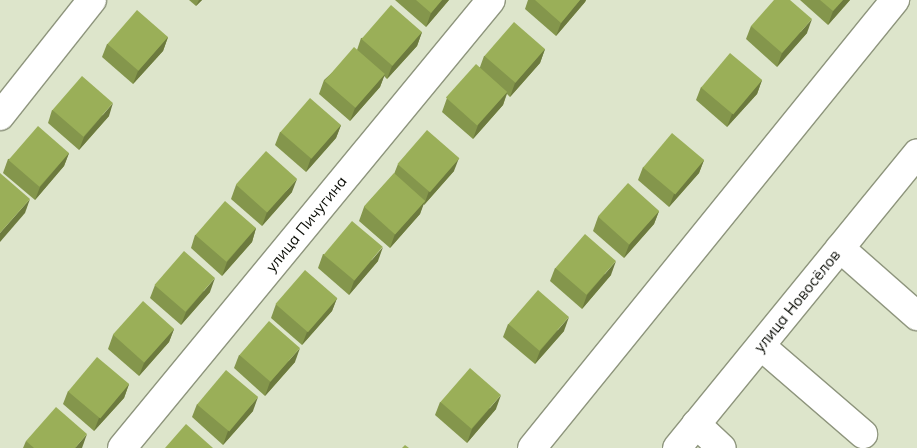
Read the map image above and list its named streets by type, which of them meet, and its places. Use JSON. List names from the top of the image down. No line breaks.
{"streets":{"street":["улица Пичугина","улица Новосёлов"]}}
